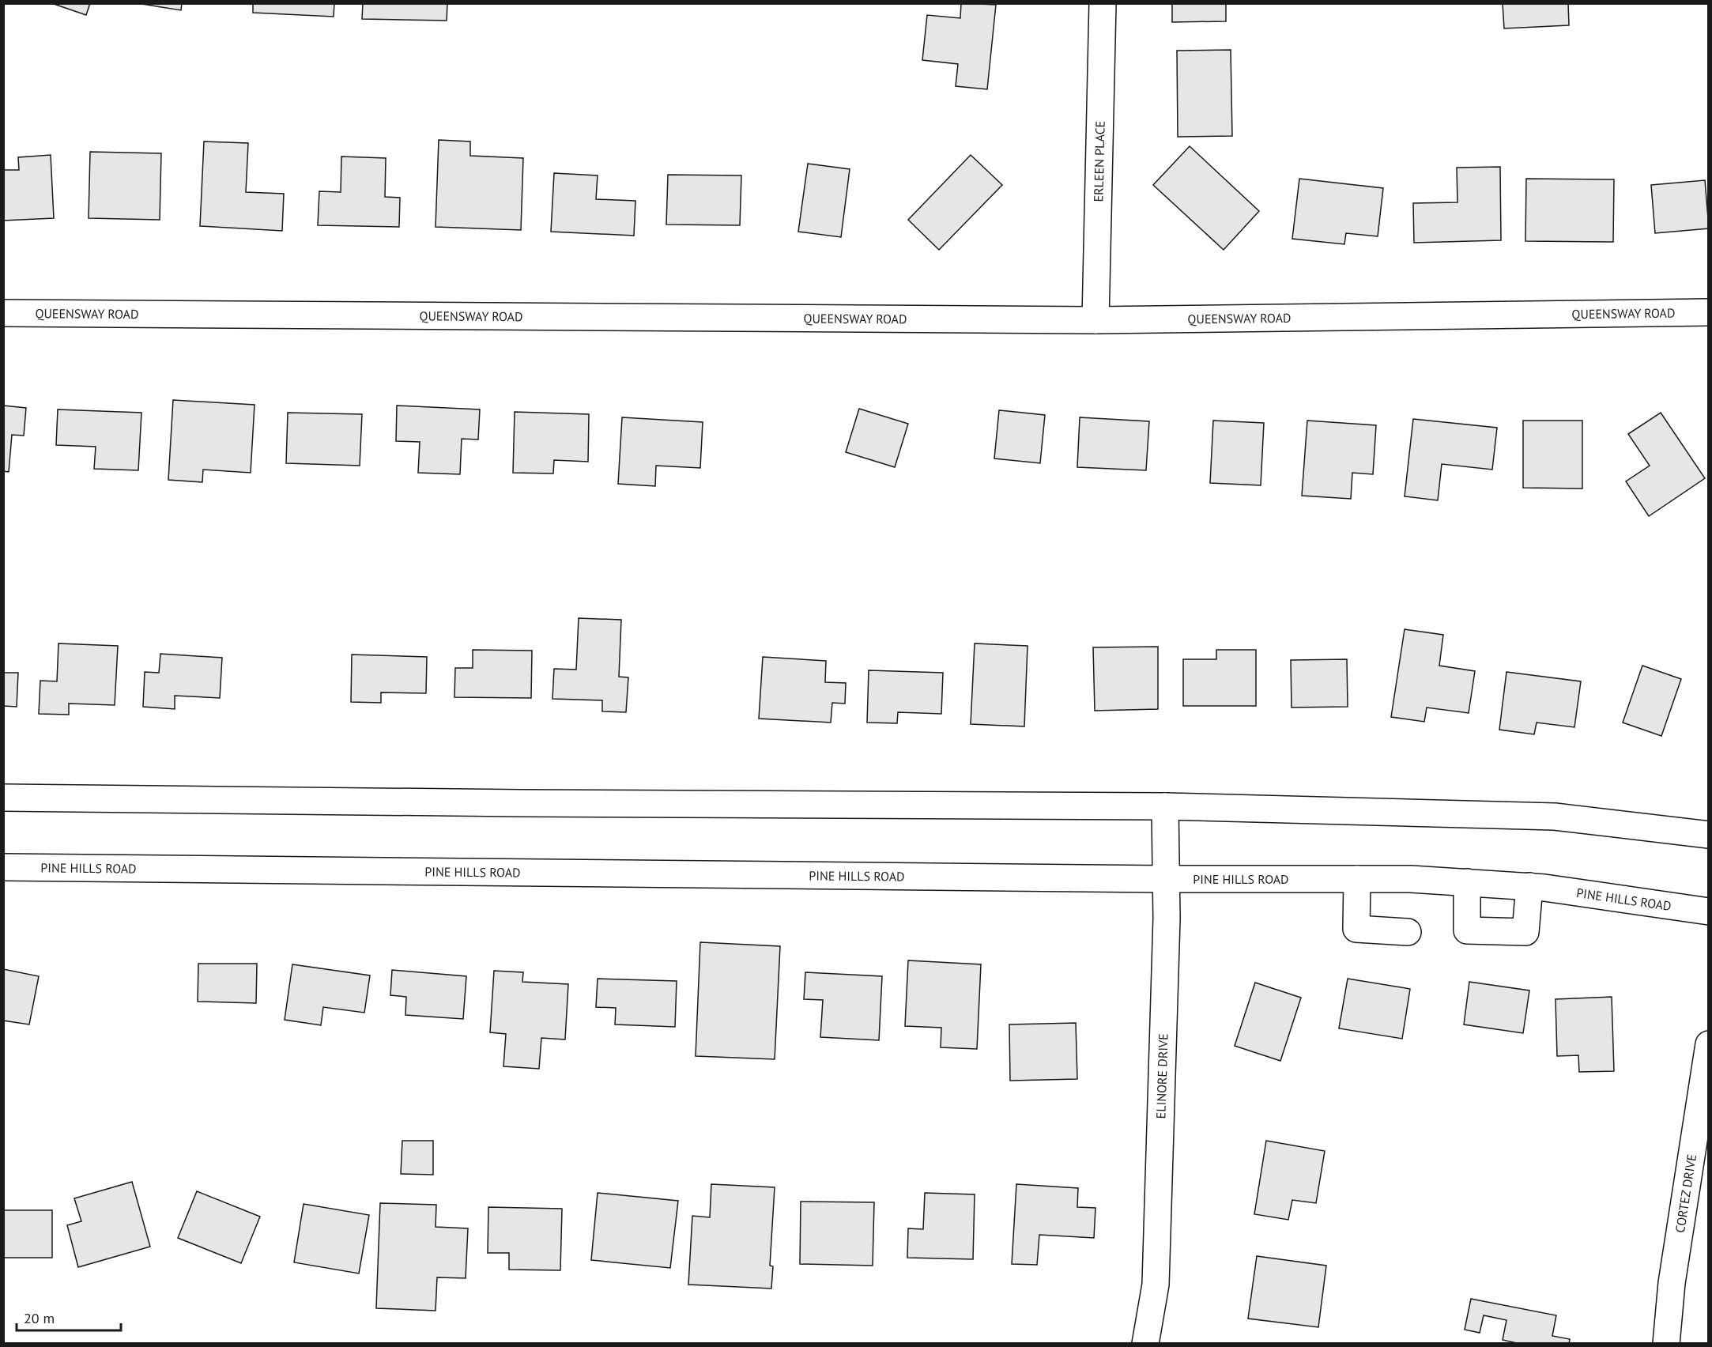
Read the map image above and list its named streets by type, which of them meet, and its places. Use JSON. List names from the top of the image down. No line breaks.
{"streets":{"main road":["ERLEEN PLACE","QUEENSWAY ROAD","PINE HILLS ROAD","ELINORE DRIVE","CORTEZ DRIVE"]},"crossings":[["ERLEEN PLACE","QUEENSWAY ROAD"],["PINE HILLS ROAD","ELINORE DRIVE"]],"scale_bar":"20 m"}
